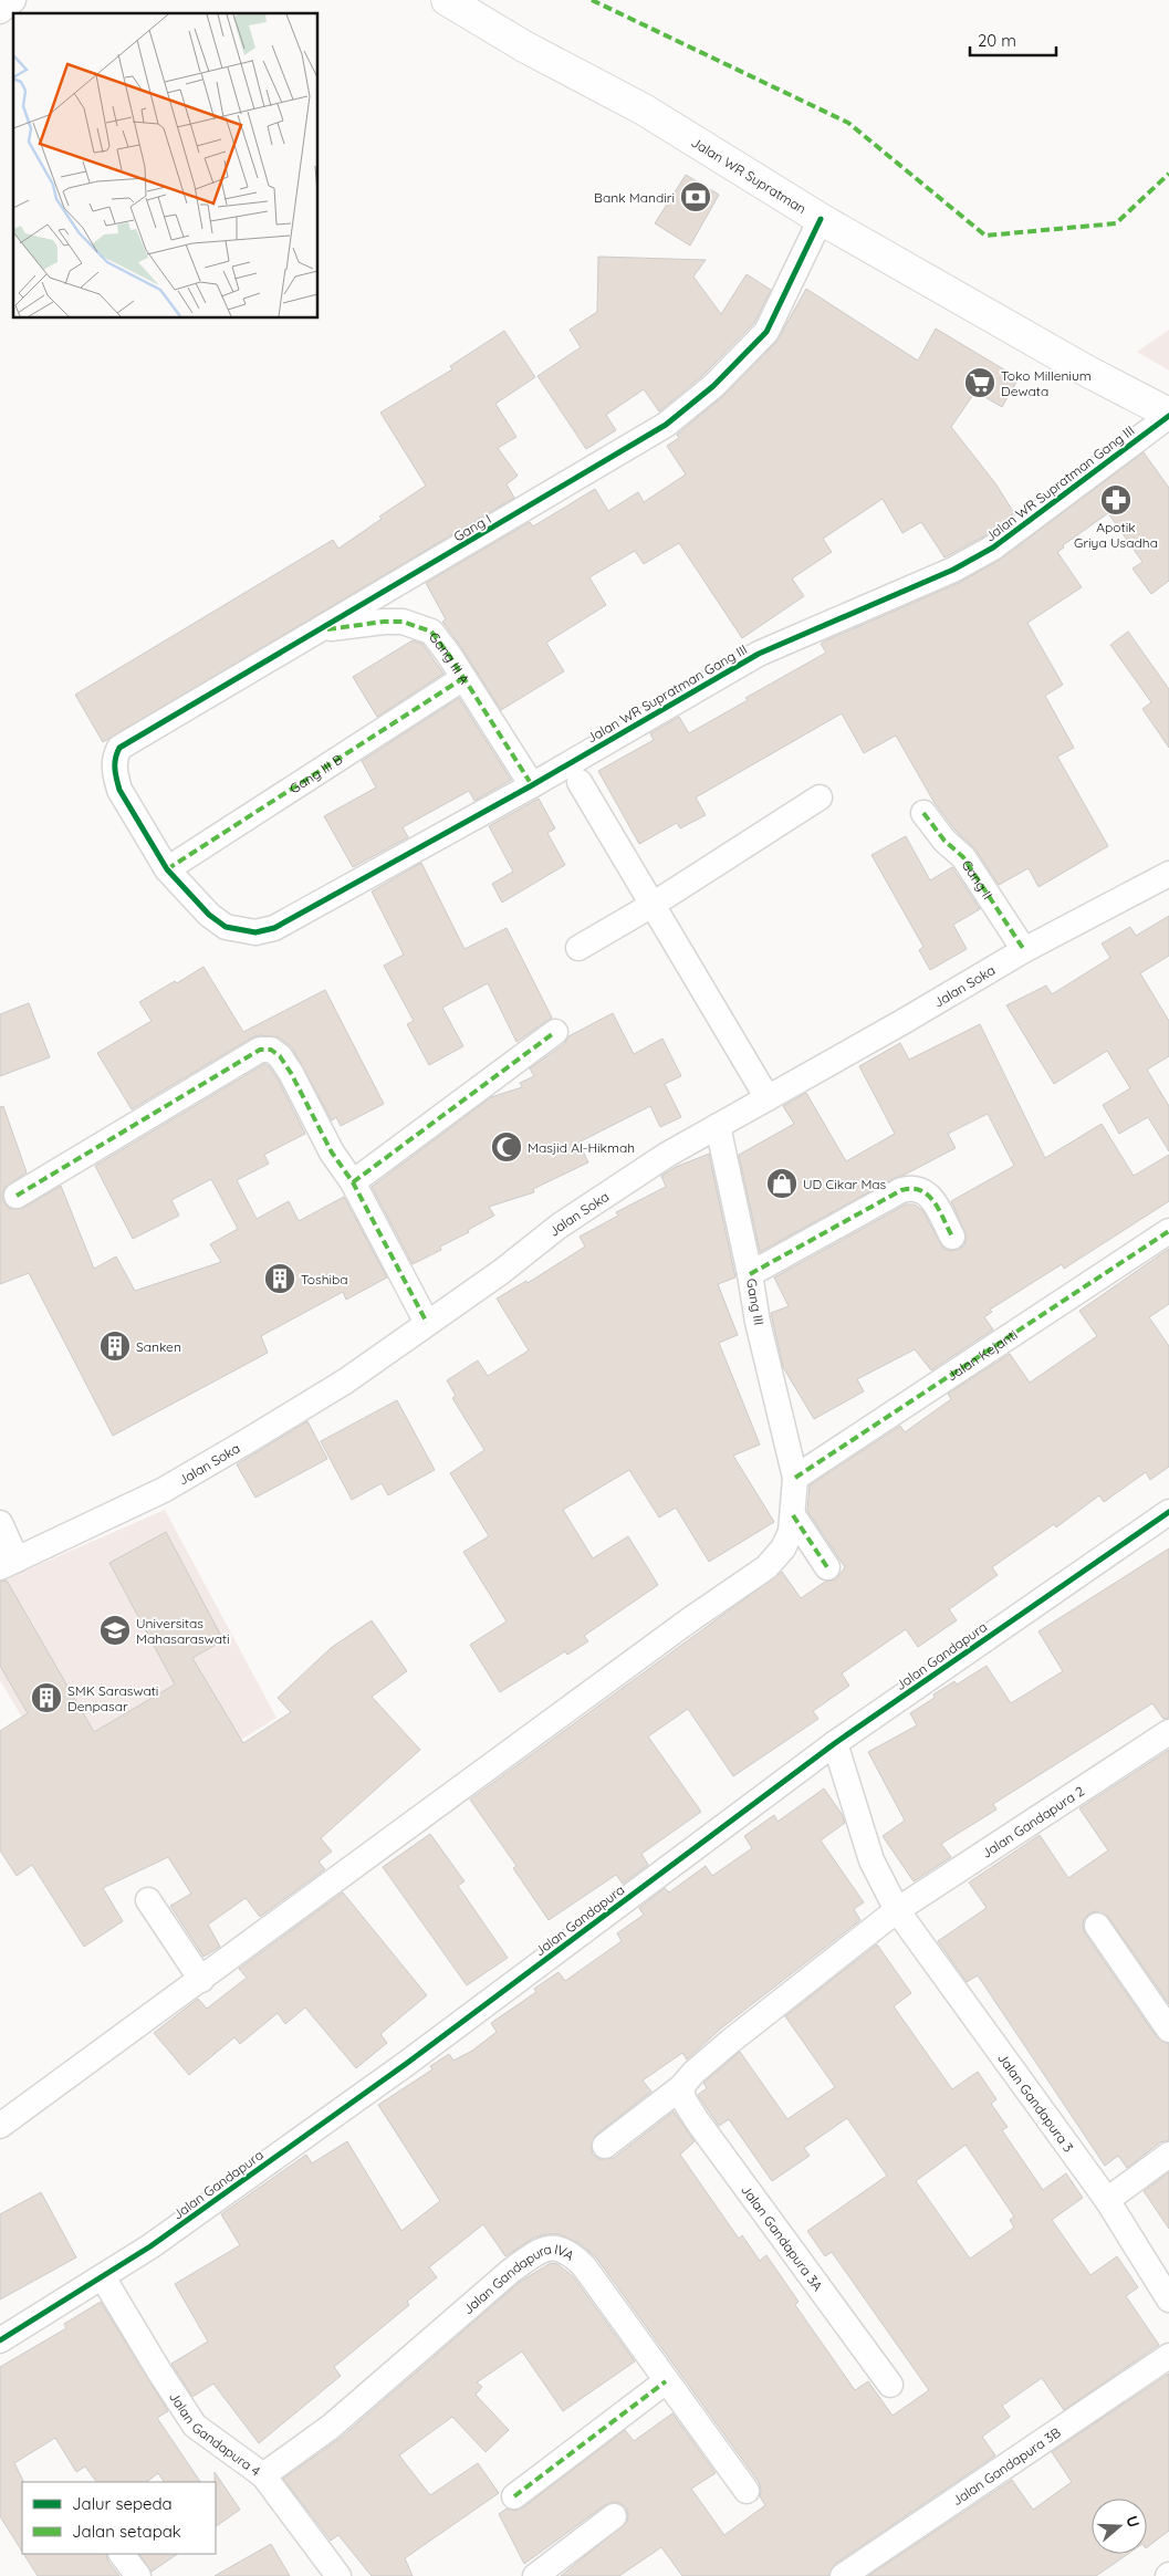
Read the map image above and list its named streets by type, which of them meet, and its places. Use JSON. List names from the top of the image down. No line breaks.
{"streets":{"main road":["Jalan WR Supratman"],"street":["Jalan WR Supratman Gang III","Gang I","Gang III A","Gang III B","Gang II","Jalan Soka","Gang III","Jalan Kejanti","Jalan Gandapura","Jalan Gandapura 2","Jalan Gandapura 3","Jalan Gandapura 3A","Jalan Gandapura IVA","Jalan Gandapura 4","Jalan Gandapura 3B"]},"crossings":[["Jalan WR Supratman","Jalan WR Supratman Gang III"],["Jalan WR Supratman","Gang I"],["Jalan WR Supratman Gang III","Gang I"],["Jalan WR Supratman Gang III","Gang III A"],["Jalan WR Supratman Gang III","Gang III B"],["Gang I","Gang III A"],["Gang I","Gang III B"],["Gang III A","Gang III B"],["Gang II","Jalan Soka"],["Jalan Soka","Gang III"],["Gang III","Jalan Kejanti"],["Jalan Gandapura","Jalan Gandapura 3"],["Jalan Gandapura","Jalan Gandapura 4"],["Jalan Gandapura 2","Jalan Gandapura 3"],["Jalan Gandapura IVA","Jalan Gandapura 4"]],"places":{"bank":["Bank Mandiri"],"supermarket":["Toko Millenium Dewata"],"pharmacy":["Apotik Griya Usadha"],"mosque":["Masjid Al-Hikmah"],"shop":["UD Cikar Mas"],"building":["Toshiba","Sanken","SMK Saraswati Denpasar"],"school or university":["Universitas Mahasaraswati"]},"legend":["Jalur sepeda","Jalan setapak"],"scale_bar":"20 m","north":"right"}
